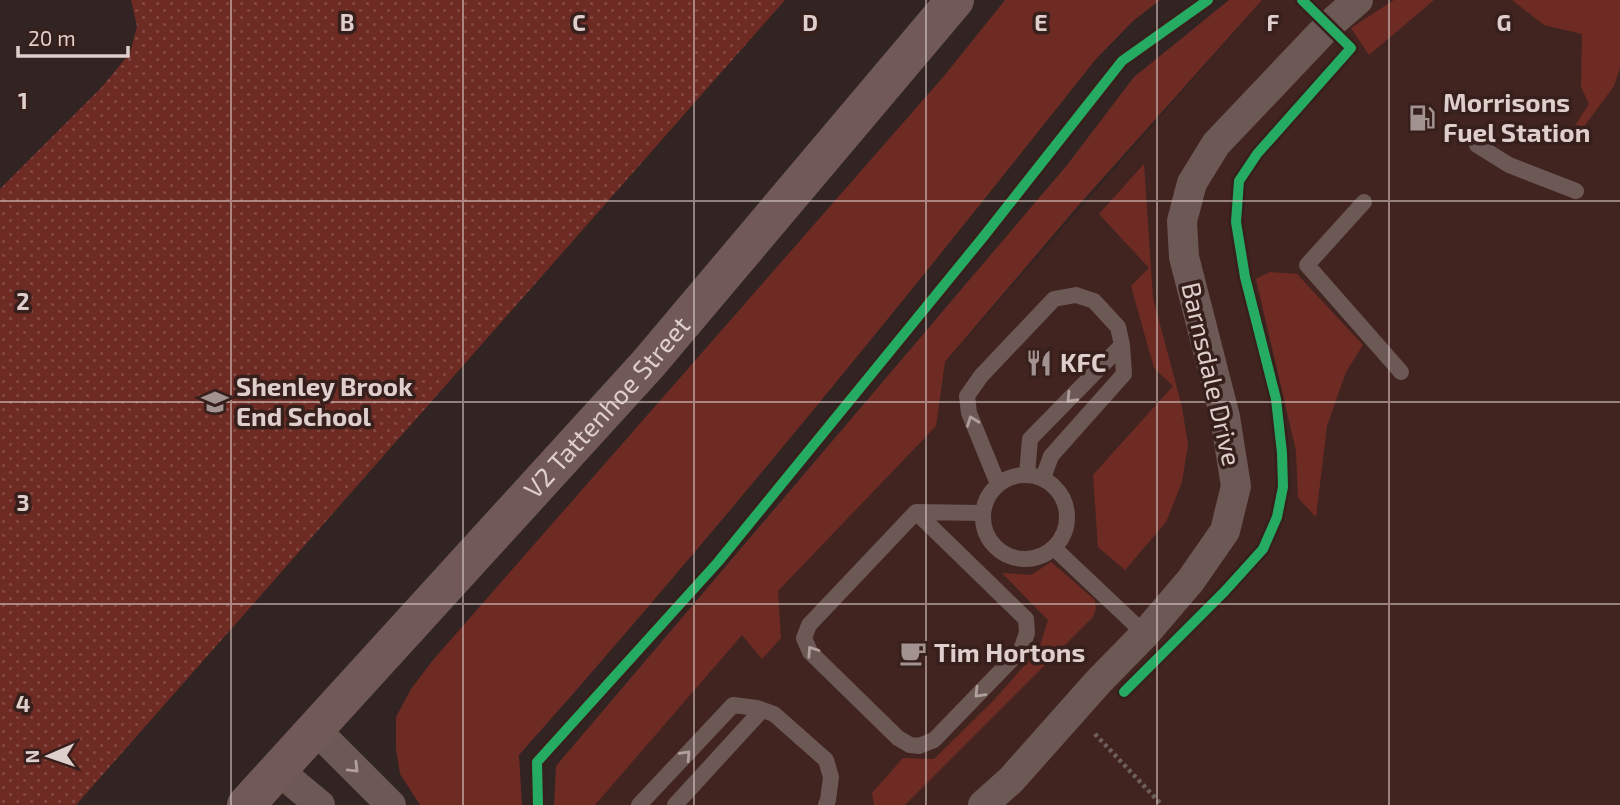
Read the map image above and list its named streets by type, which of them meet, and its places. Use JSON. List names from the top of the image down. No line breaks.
{"streets":{"street":["Barnsdale Drive","V2 Tattenhoe Street"]},"places":{"fuel station":["Morrisons Fuel Station"],"restaurant":["KFC"],"school or university":["Shenley Brook End School"],"cafe":["Tim Hortons"]},"scale_bar":"20 m","north":"left","grid":{"columns":["B","C","D","E","F","G"],"rows":["1","2","3","4"]}}
